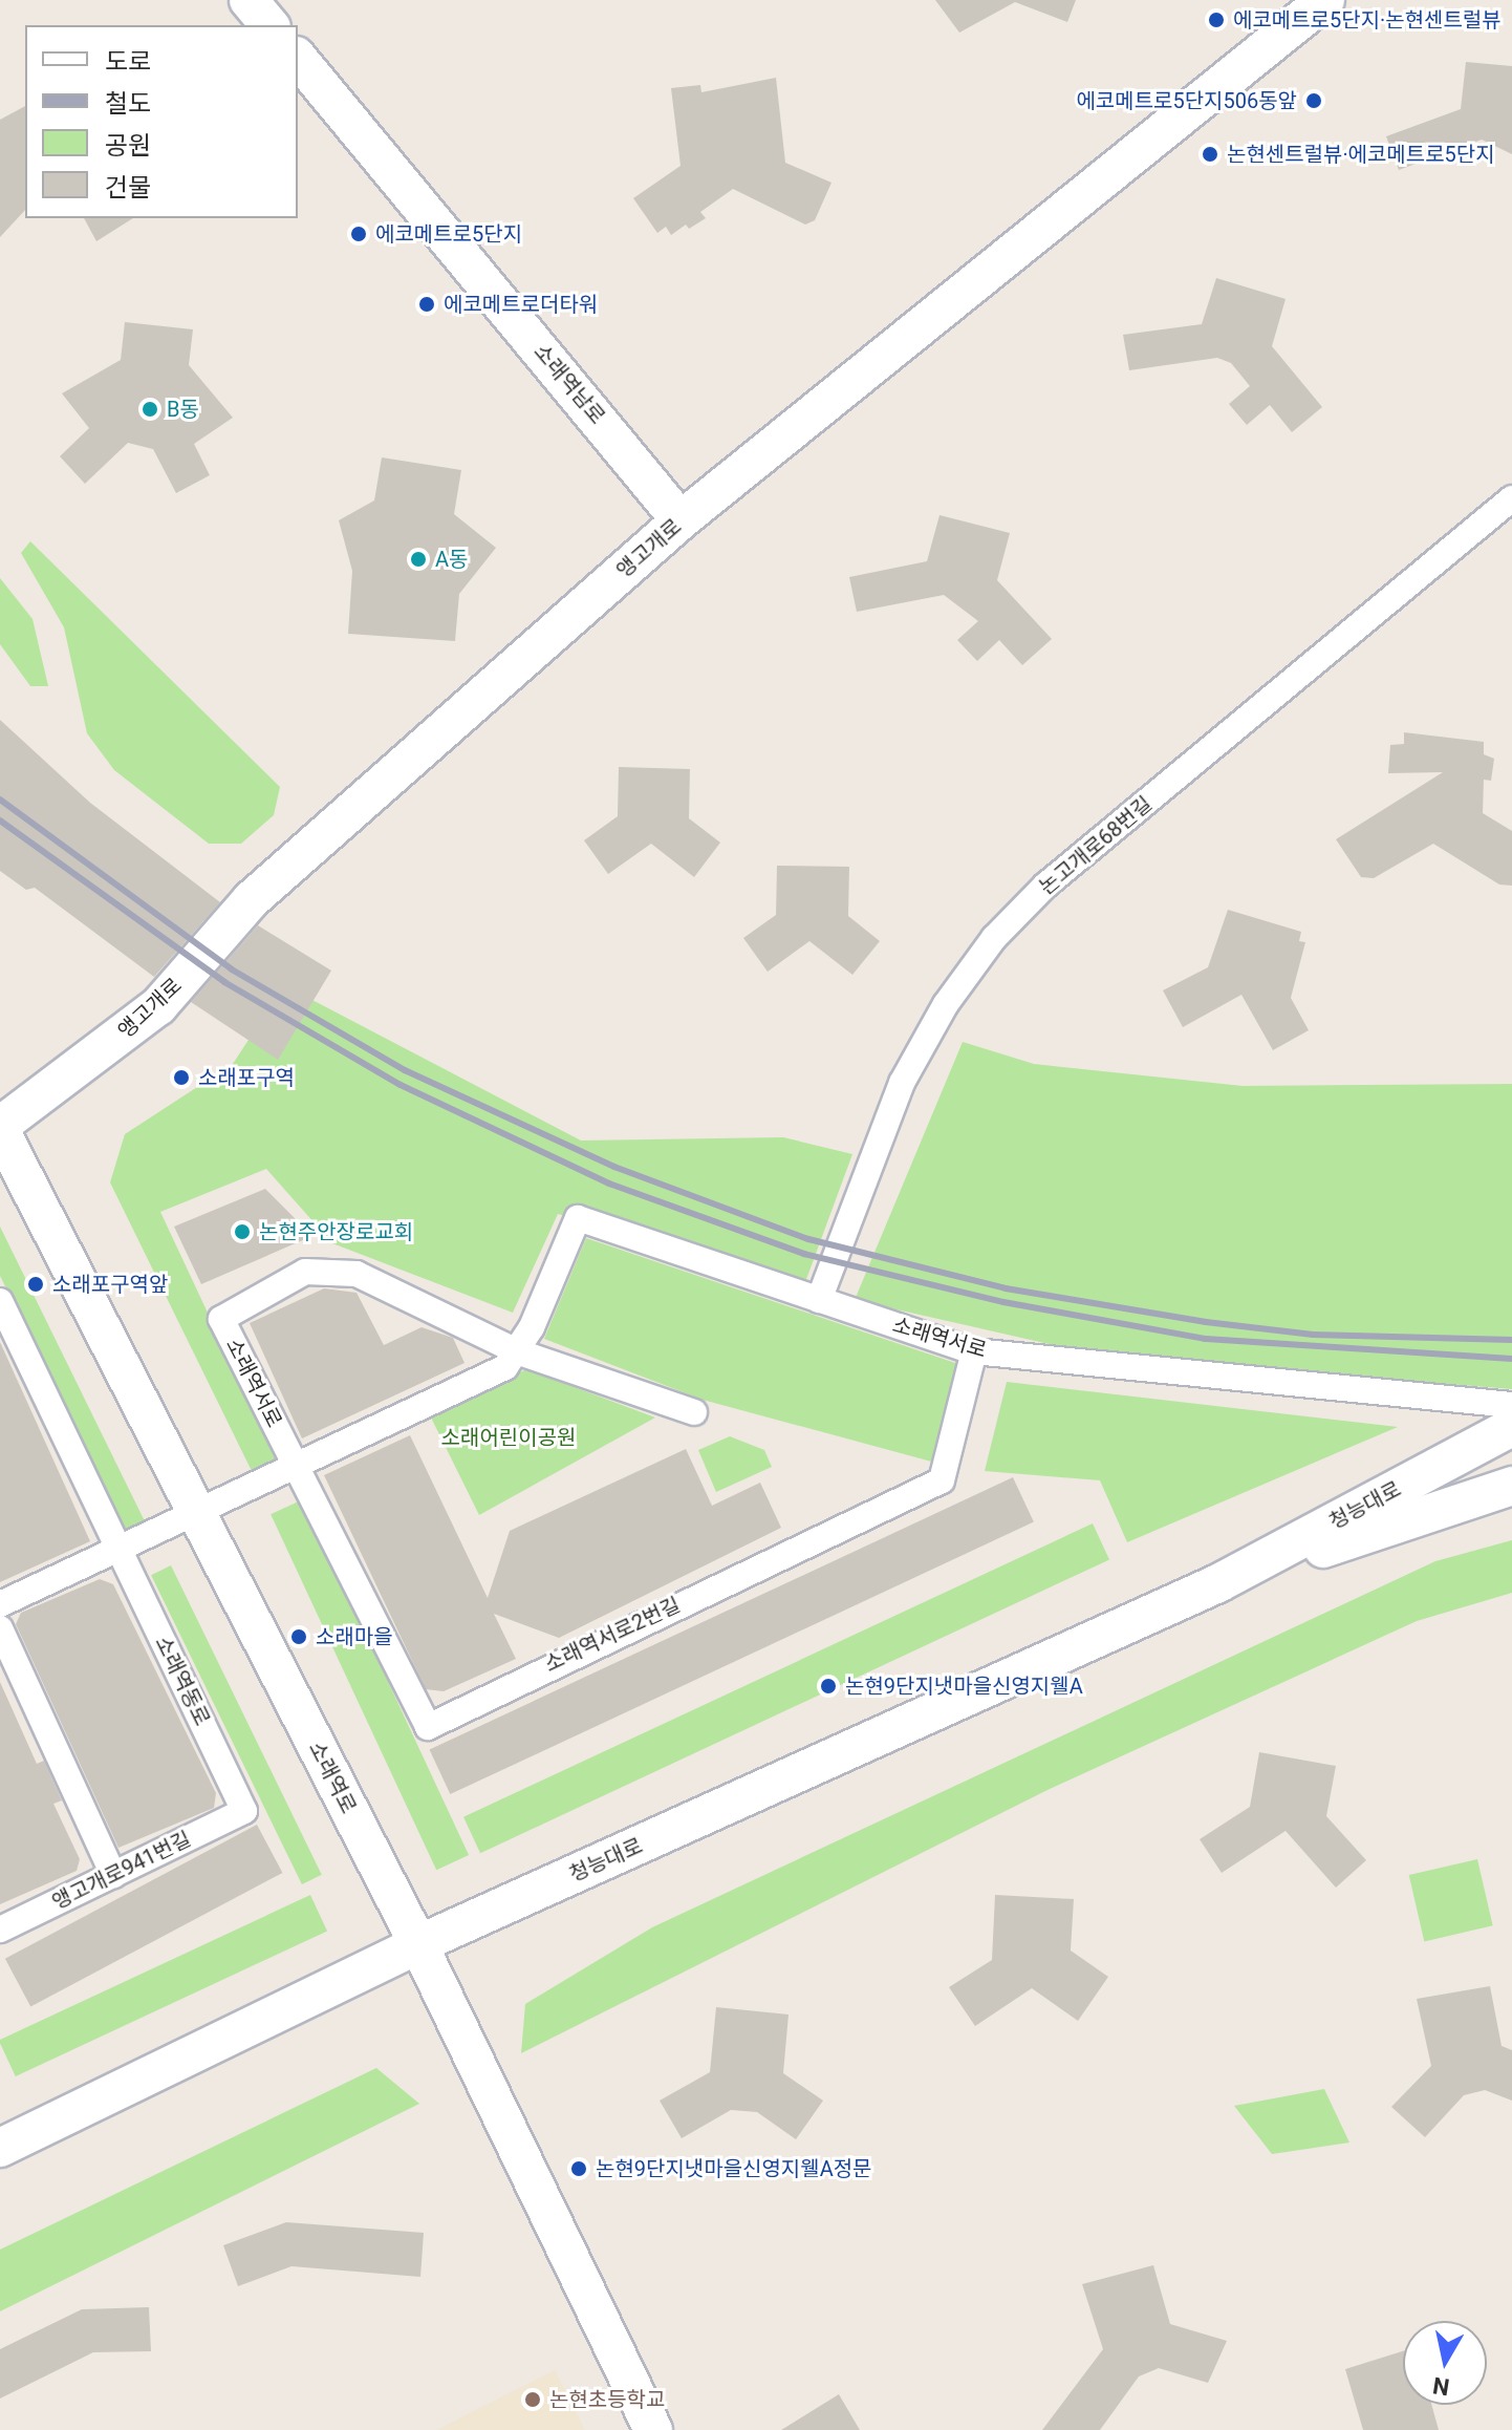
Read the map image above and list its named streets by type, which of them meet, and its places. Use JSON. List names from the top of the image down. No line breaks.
{"streets":{"street":["소래역남로","앵고개로","논고개로68번길","소래역서로","청능대로","소래역서로2번길","소래역동로","소래역로","앵고개로941번길"]},"crossings":[["소래역남로","앵고개로"],["앵고개로","소래역로"],["논고개로68번길","소래역서로"],["소래역서로","소래역서로2번길"],["소래역서로","소래역로"],["청능대로","소래역로"],["소래역동로","앵고개로941번길"]],"parks":["소래어린이공원"],"places":["에코메트로5단지·논현센트럴뷰","에코메트로5단지506동앞","논현센트럴뷰·에코메트로5단지","에코메트로5단지","에코메트로더타워","B동","A동","소래포구역","논현주안장로교회","소래포구역앞","소래마을","논현9단지냇마을신영지웰A","논현9단지냇마을신영지웰A정문","논현초등학교"],"legend":["도로","철도","공원","건물"],"north":"bottom"}
